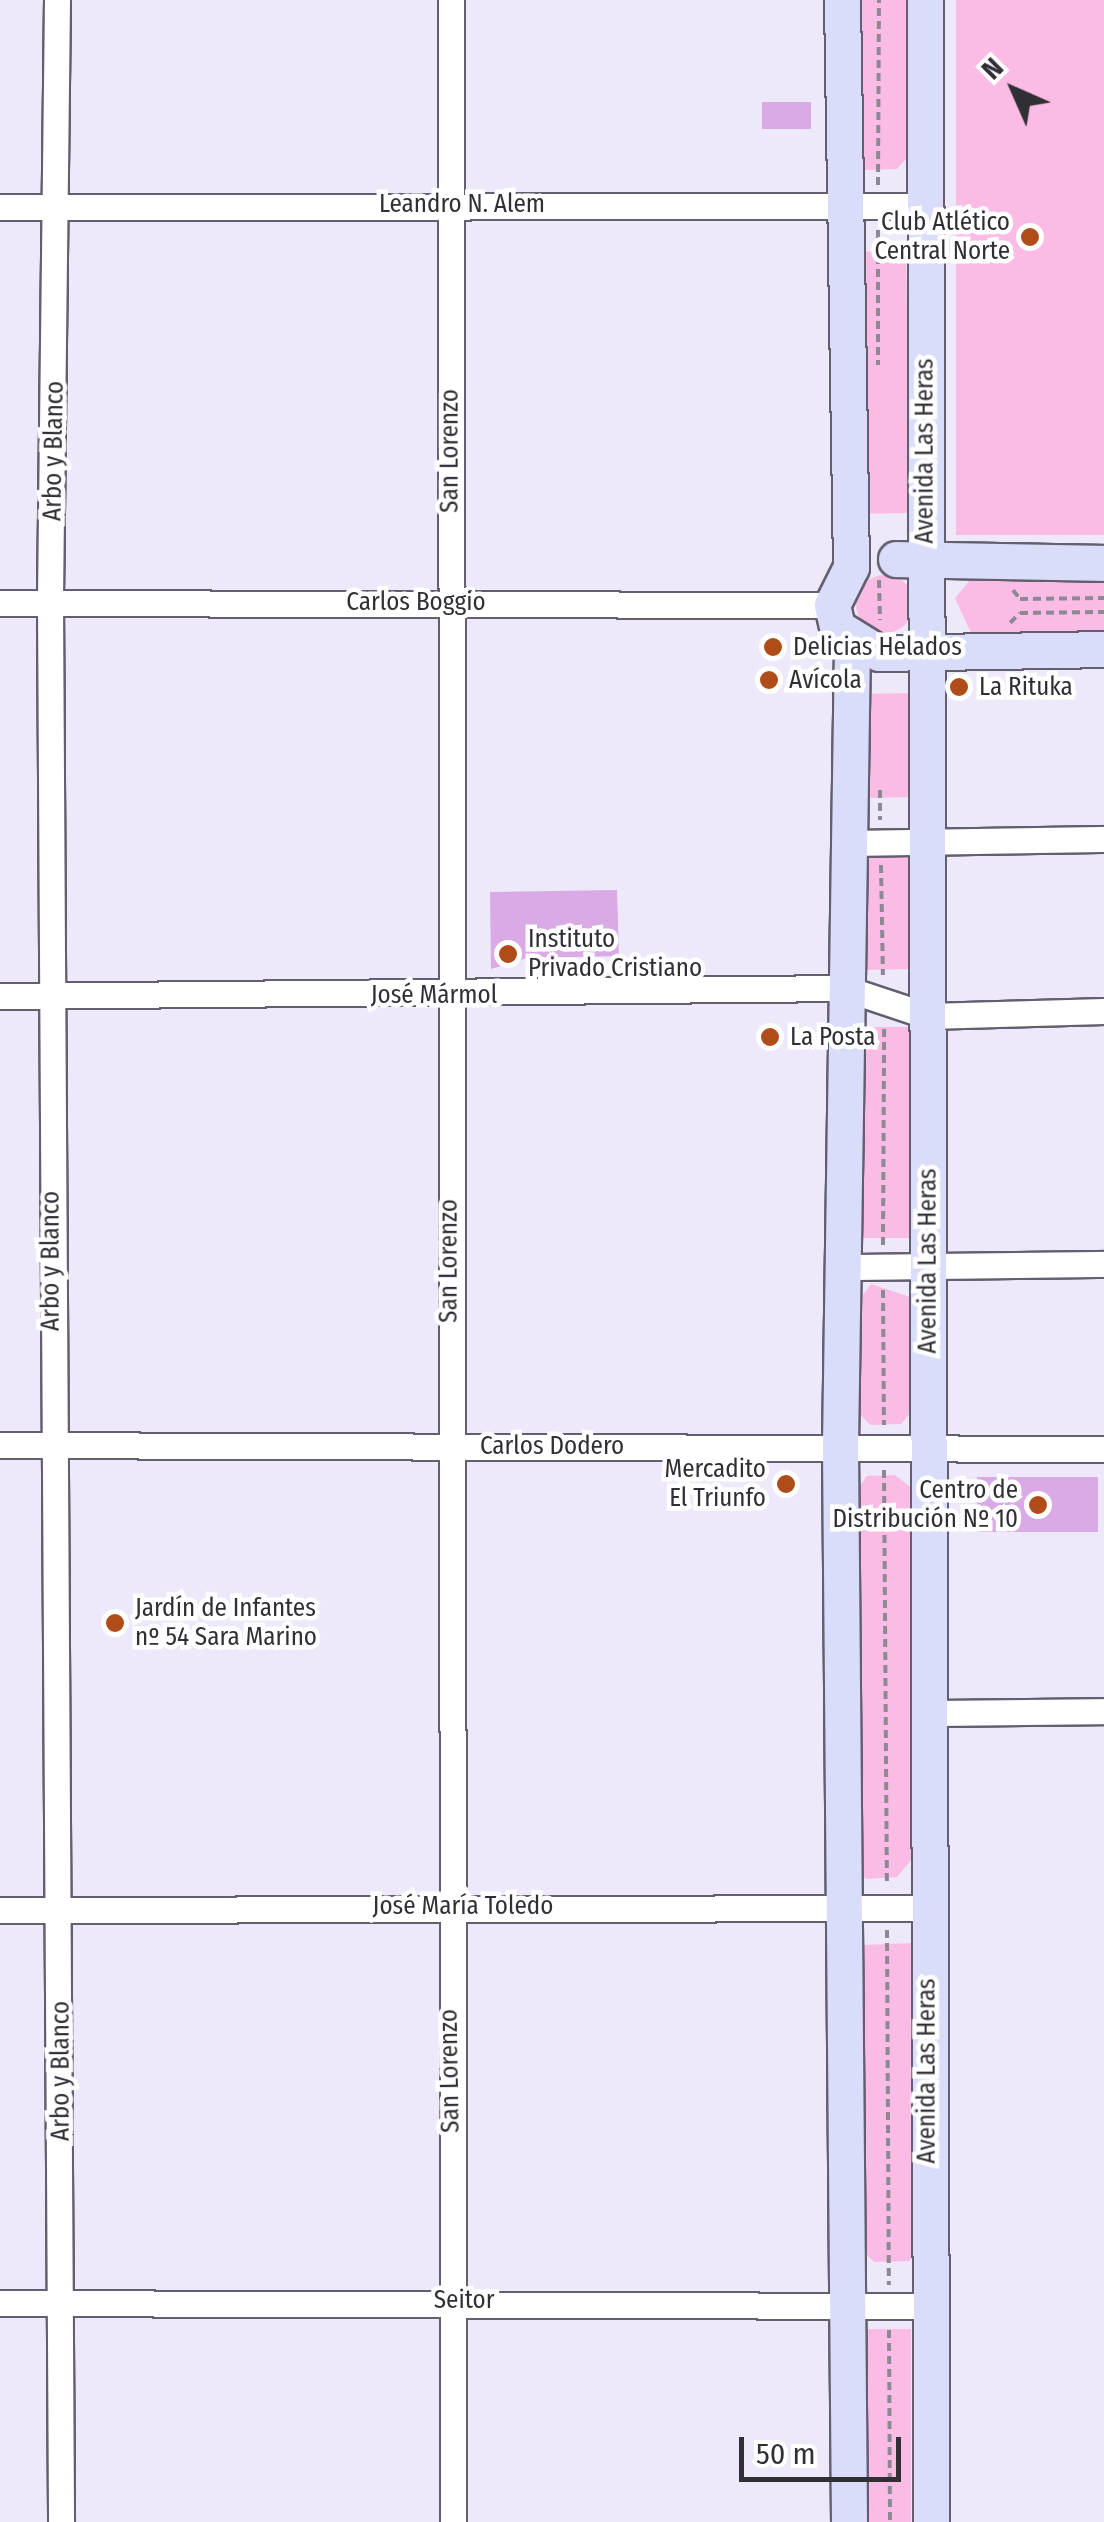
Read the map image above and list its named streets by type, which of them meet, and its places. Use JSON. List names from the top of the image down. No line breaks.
{"streets":{"main road":["Avenida Las Heras"],"street":["Leandro N. Alem","Arbo y Blanco","San Lorenzo","Carlos Boggio","José Mármol","Carlos Dodero","José María Toledo","Seitor"]},"crossings":[["Leandro N. Alem","Arbo y Blanco"],["Leandro N. Alem","San Lorenzo"],["Leandro N. Alem","Avenida Las Heras"],["Arbo y Blanco","Carlos Boggio"],["Arbo y Blanco","José Mármol"],["Arbo y Blanco","Carlos Dodero"],["Arbo y Blanco","José María Toledo"],["Arbo y Blanco","Seitor"],["San Lorenzo","Carlos Boggio"],["San Lorenzo","José Mármol"],["San Lorenzo","Carlos Dodero"],["San Lorenzo","José María Toledo"],["San Lorenzo","Seitor"],["Avenida Las Heras","José Mármol"],["Avenida Las Heras","Carlos Dodero"],["Avenida Las Heras","José María Toledo"],["Avenida Las Heras","Seitor"]],"places":["Club Atlético Central Norte","Delicias Helados","Avícola","La Rituka","Instituto Privado Cristiano","La Posta","Mercadito El Triunfo","Centro de Distribución Nº 10","Jardín de Infantes nº 54 Sara Marino"],"scale_bar":"50 m","north":"top left"}
